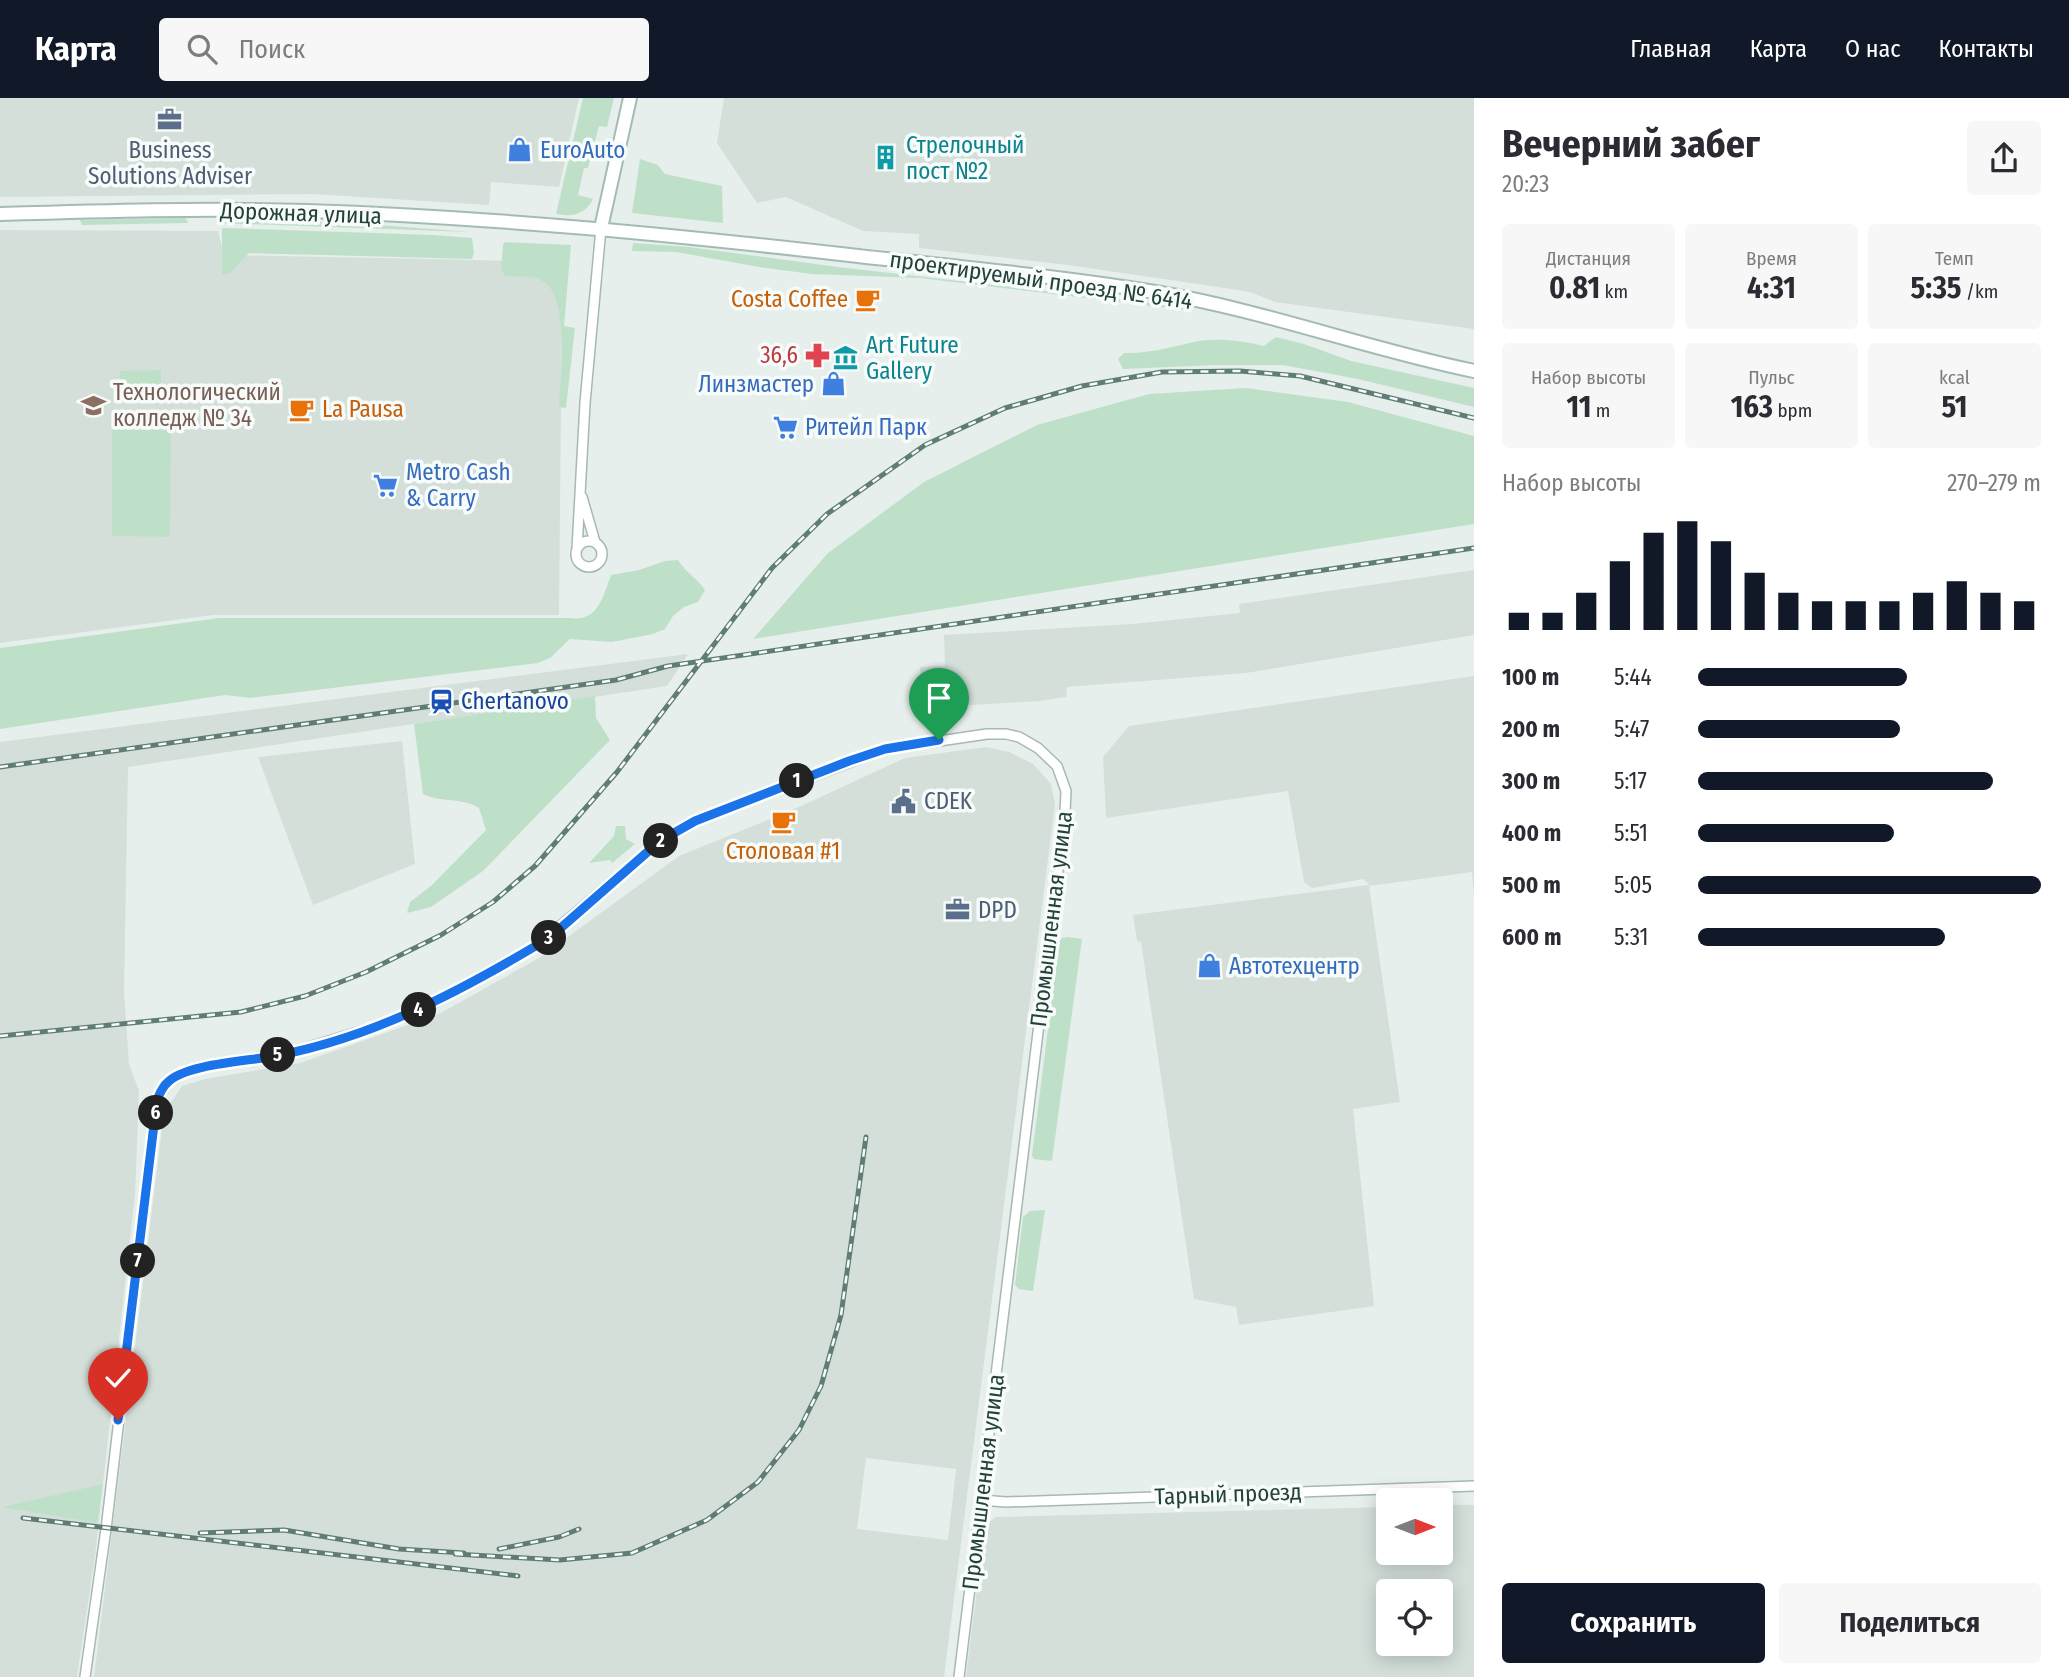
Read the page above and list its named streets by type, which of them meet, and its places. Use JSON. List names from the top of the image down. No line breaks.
{"streets":{"main road":["Дорожная улица","проектируемый проезд № 6414"],"street":["Промышленная улица","Тарный проезд"]},"crossings":[["Дорожная улица","проектируемый проезд № 6414"],["Промышленная улица","Тарный проезд"]],"places":{"office":["Business Solutions Adviser","DPD"],"shop":["EuroAuto","Линзмастер","Автотехцентр"],"building":["Стрелочный пост №2"],"cafe":["Costa Coffee","La Pausa","Столовая #1"],"pharmacy":["36,6"],"museum":["Art Future Gallery"],"school or university":["Технологический колледж № 34"],"supermarket":["Ритейл Парк","Metro Cash & Carry"],"station":["Chertanovo"],"public building":["CDEK"]},"north":"right","page":{"header":"Карта","search":"Поиск","nav":["Главная","Карта","О нас","Контакты"],"heading":["Вечерний забег","20:23"],"stats":[["Дистанция","0.81 km"],["Время","4:31"],["Темп","5:35 /km"],["Набор высоты","11 m"],["Пульс","163 bpm"],["kcal","51"]],"chart":["Набор высоты","270–279 m"],"list":[{"name":"100 m","note":"5:44"},{"name":"200 m","note":"5:47"},{"name":"300 m","note":"5:17"},{"name":"400 m","note":"5:51"},{"name":"500 m","note":"5:05"},{"name":"600 m","note":"5:31"}],"pins":["1","2","3","4","5","6","7"],"buttons":["Сохранить","Поделиться"]}}
